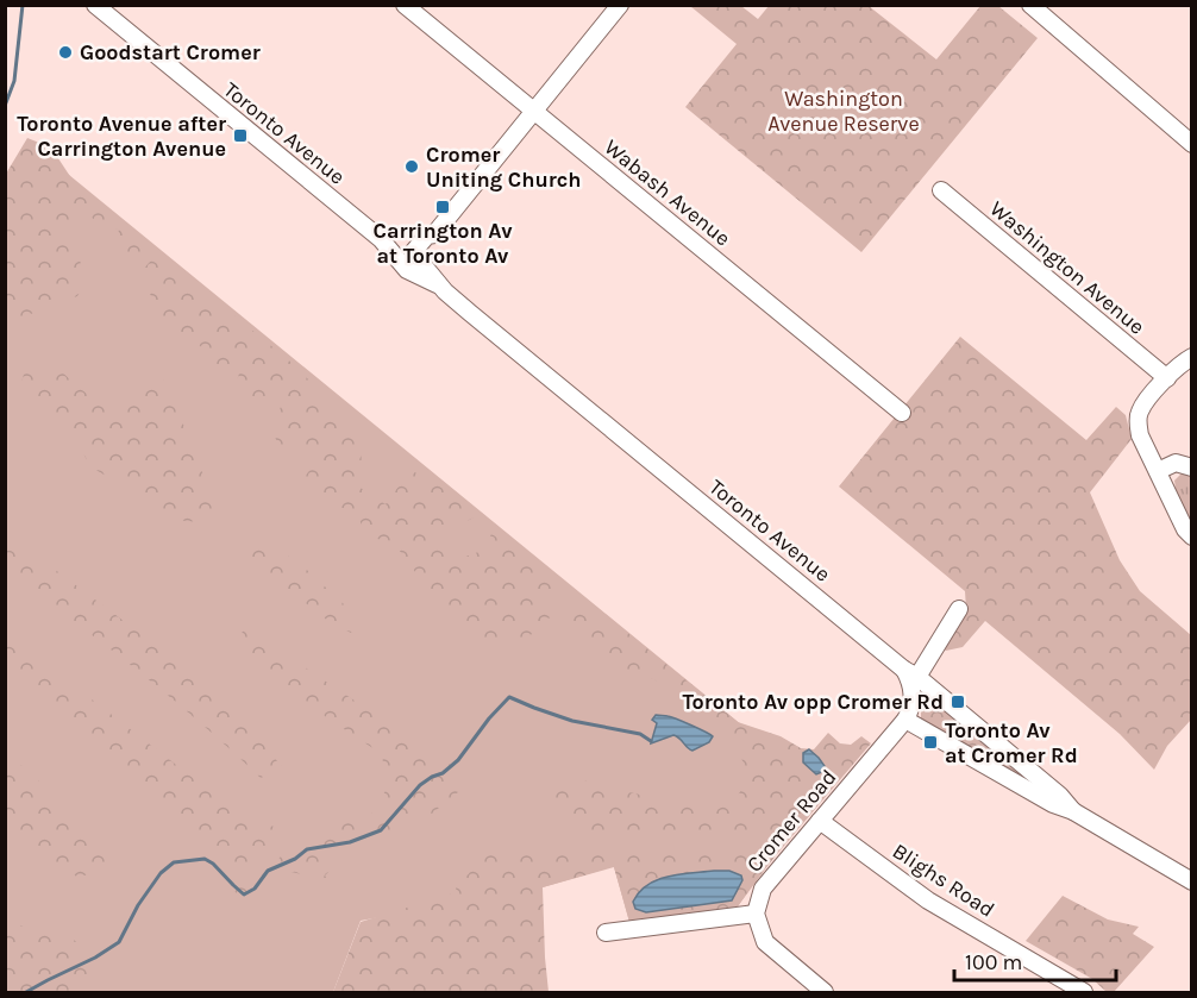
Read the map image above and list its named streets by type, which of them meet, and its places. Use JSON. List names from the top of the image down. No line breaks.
{"streets":{"street":["Toronto Avenue","Wabash Avenue","Washington Avenue","Cromer Road","Blighs Road"]},"crossings":[["Toronto Avenue","Cromer Road"],["Cromer Road","Blighs Road"]],"parks":["Washington Avenue Reserve"],"places":{"other":["Goodstart Cromer","Cromer Uniting Church"],"transit":["Toronto Avenue after Carrington Avenue","Carrington Av at Toronto Av","Toronto Av opp Cromer Rd","Toronto Av at Cromer Rd"]},"scale_bar":"100 m"}
